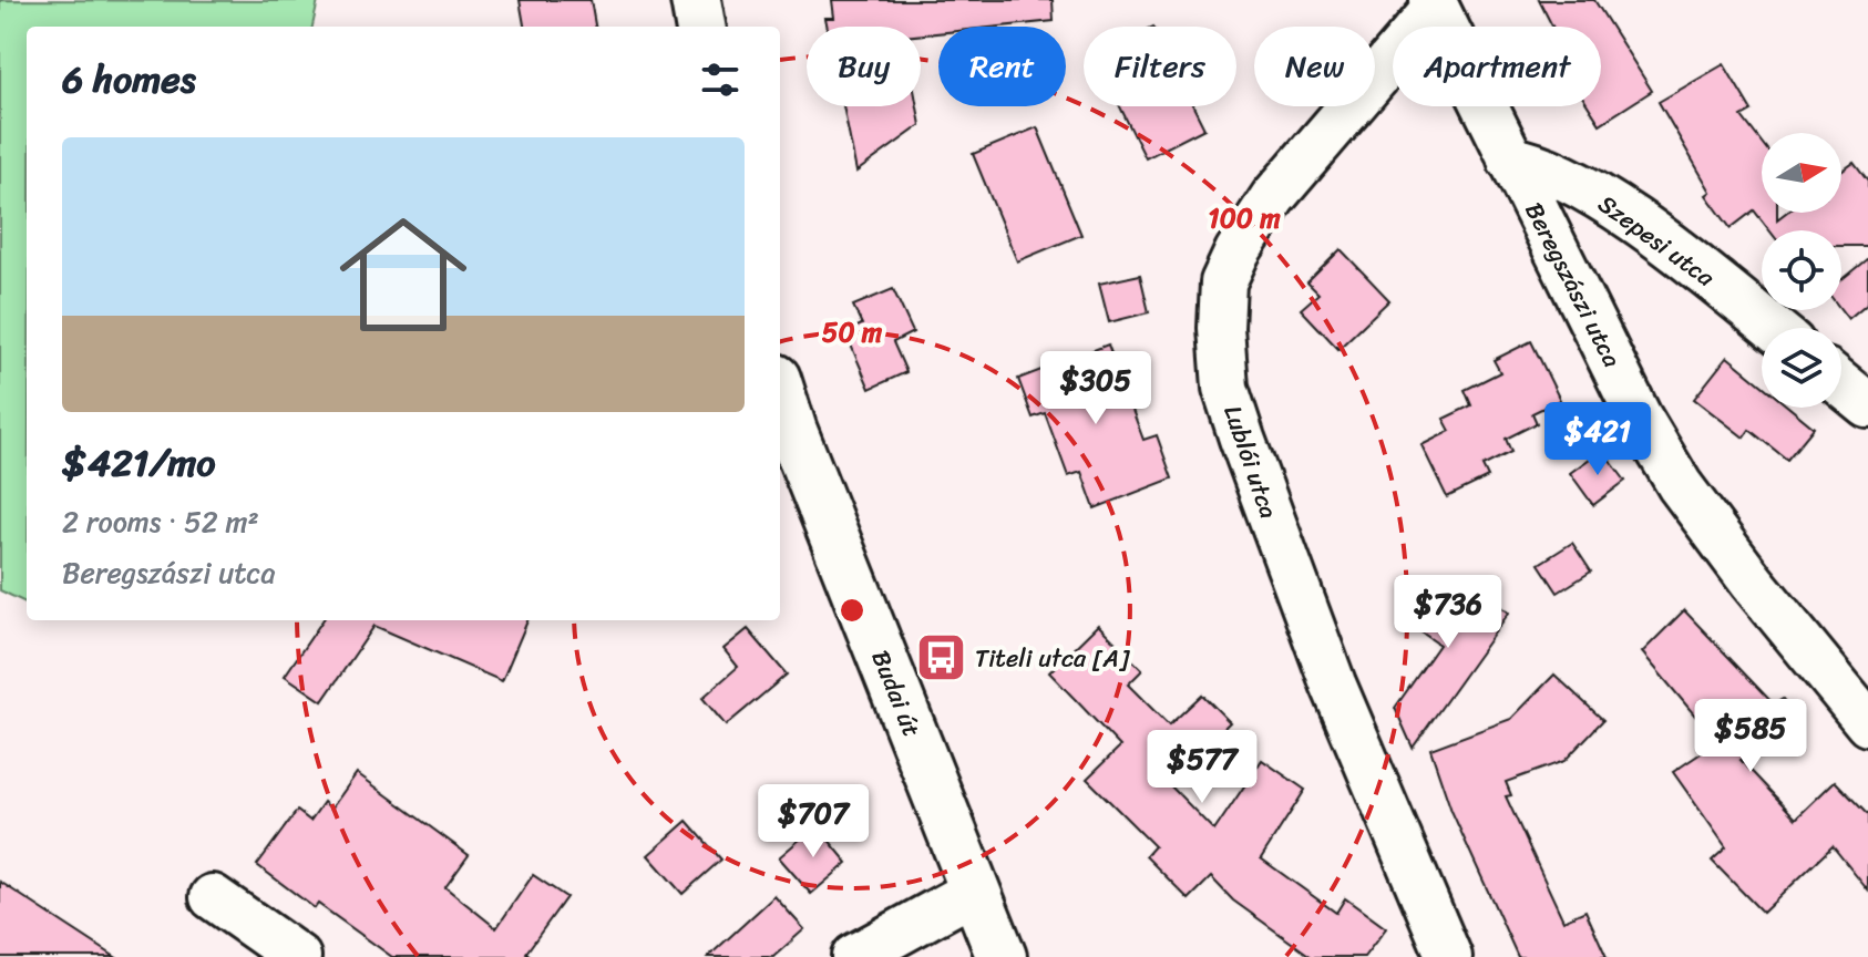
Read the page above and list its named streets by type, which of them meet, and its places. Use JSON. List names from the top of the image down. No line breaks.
{"streets":{"main road":["Budai út"],"street":["Szepesi utca","Beregszászi utca","Lublói utca"]},"crossings":[["Szepesi utca","Beregszászi utca"],["Beregszászi utca","Lublói utca"]],"places":{"bus stop":["Titeli utca [A]"]},"north":"right","page":{"chip":["Buy","Rent","Filters","New","Apartment"],"heading":"6 homes","list":[{"name":"$421/mo","note":"2 rooms · 52 m² · Beregszászi utca"}],"price":["$305","$421","$736","$585","$577","$707"]},"rings":["100 m","50 m"]}
